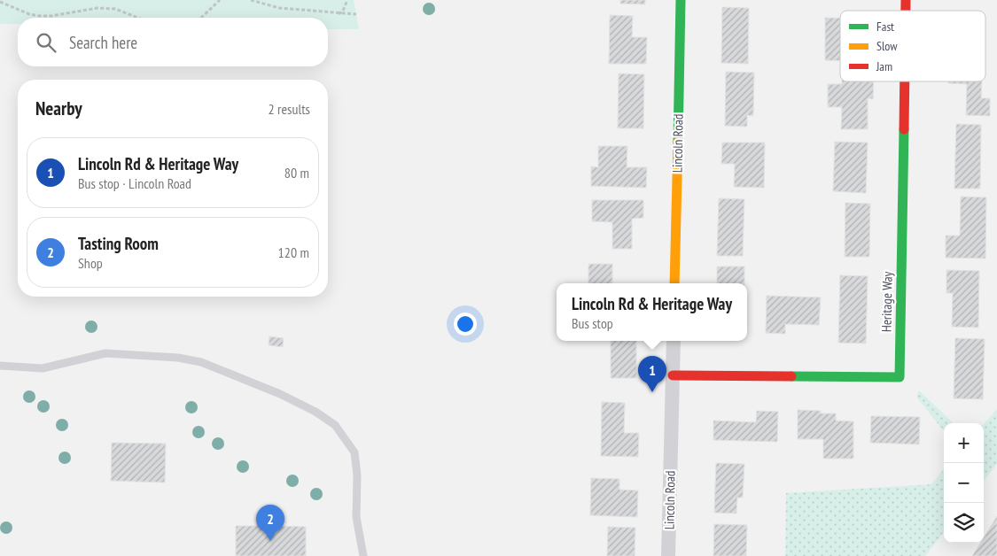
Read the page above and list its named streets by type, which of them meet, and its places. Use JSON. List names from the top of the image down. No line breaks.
{"streets":{"street":["Lincoln Road","Heritage Way"]},"crossings":[["Lincoln Road","Heritage Way"]],"legend":["Fast","Slow","Jam"],"page":{"search":"Search here","heading":["Nearby","2 results"],"list":[{"mark":"1","name":"Lincoln Rd & Heritage Way","note":"Bus stop · Lincoln Road","value":"80 m"},{"mark":"2","name":"Tasting Room","note":"Shop","value":"120 m"}],"popup":["Lincoln Rd & Heritage Way","Bus stop"],"pins":["1","2"],"map_buttons":["+","−"]}}
